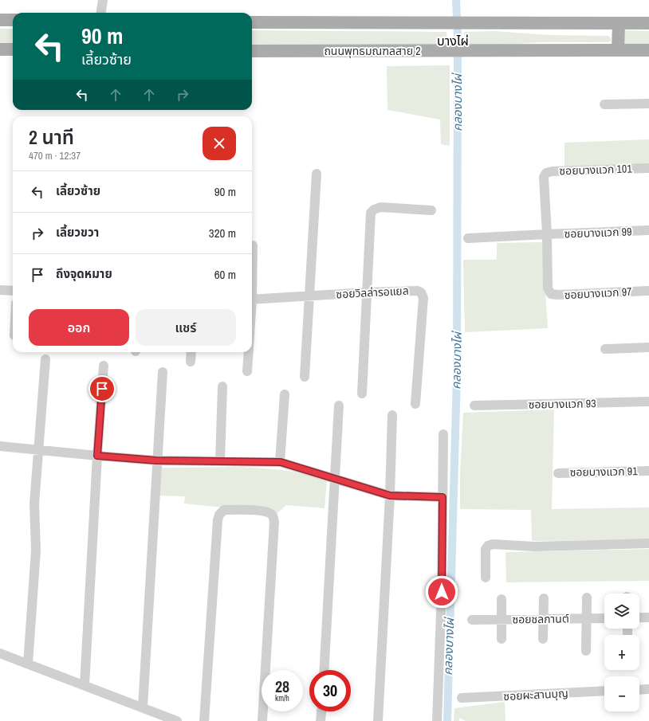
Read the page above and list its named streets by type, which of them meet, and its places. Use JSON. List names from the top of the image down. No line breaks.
{"streets":{"main road":["ถนนพุทธมณฑลสาย 2"],"street":["ซอยบางแวก 101","ซอยบางแวก 99","ซอยวิลล่ารอแยล","ซอยบางแวก 97","ซอยบางแวก 93","ซอยบางแวก 91","ซอยชลกานต์","ซอยผะสานบุญ"]},"crossings":[["ซอยบางแวก 101","ซอยบางแวก 99"],["ซอยบางแวก 101","ซอยบางแวก 97"],["ซอยบางแวก 99","ซอยบางแวก 97"]],"districts":["บางไผ่"],"water":["คลองบางไผ่"],"page":{"turn":["90 m","เลี้ยวซ้าย"],"heading":["2 นาที","470 m · 12:37"],"list":[{"name":"เลี้ยวซ้าย","value":"90 m"},{"name":"เลี้ยวขวา","value":"320 m"},{"name":"ถึงจุดหมาย","value":"60 m"}],"buttons":["ออก","แชร์"],"map_buttons":["+","−"],"speed":"28 km/h","limit":"30"}}
